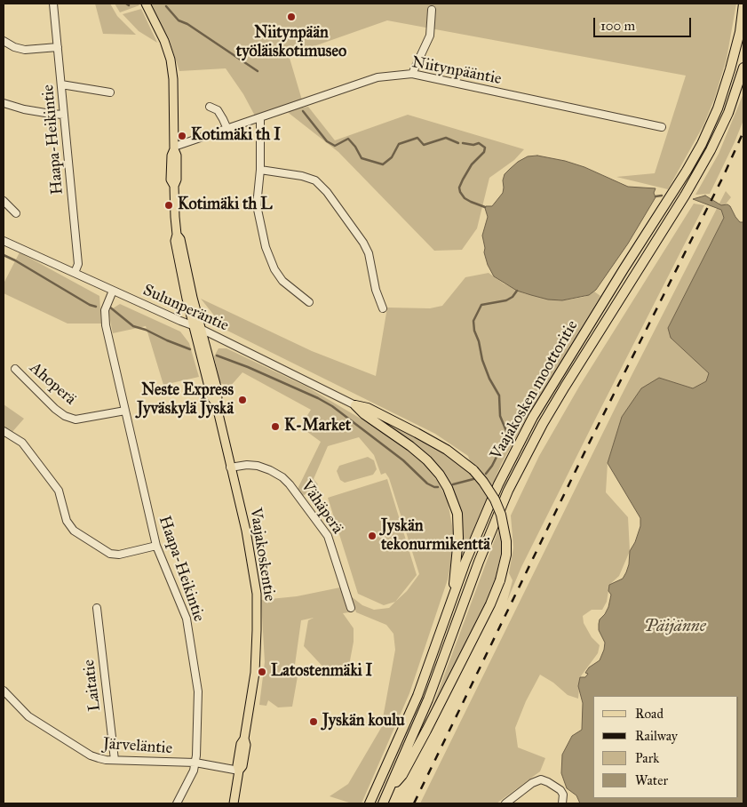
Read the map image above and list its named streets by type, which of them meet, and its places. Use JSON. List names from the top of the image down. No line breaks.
{"streets":{"highway":["Vaajakosken moottoritie"],"main road":["Vaajakoskentie"],"street":["Niitynpääntie","Haapa-Heikintie","Sulunperäntie","Ahoperä","Vähäperä","Laitatie","Järveläntie"]},"crossings":[["Niitynpääntie","Vaajakoskentie"],["Haapa-Heikintie","Sulunperäntie"],["Haapa-Heikintie","Ahoperä"],["Haapa-Heikintie","Järveläntie"],["Sulunperäntie","Vaajakoskentie"],["Vähäperä","Vaajakoskentie"],["Vaajakoskentie","Järveläntie"],["Laitatie","Järveläntie"]],"water":["Päijänne"],"places":["Niitynpään työläiskotimuseo","Kotimäki th I","Kotimäki th L","Neste Express Jyväskylä Jyskä","K-Market","Jyskän tekonurmikenttä","Latostenmäki I","Jyskän koulu"],"legend":["Road","Railway","Park","Water"],"scale_bar":"100 m"}
